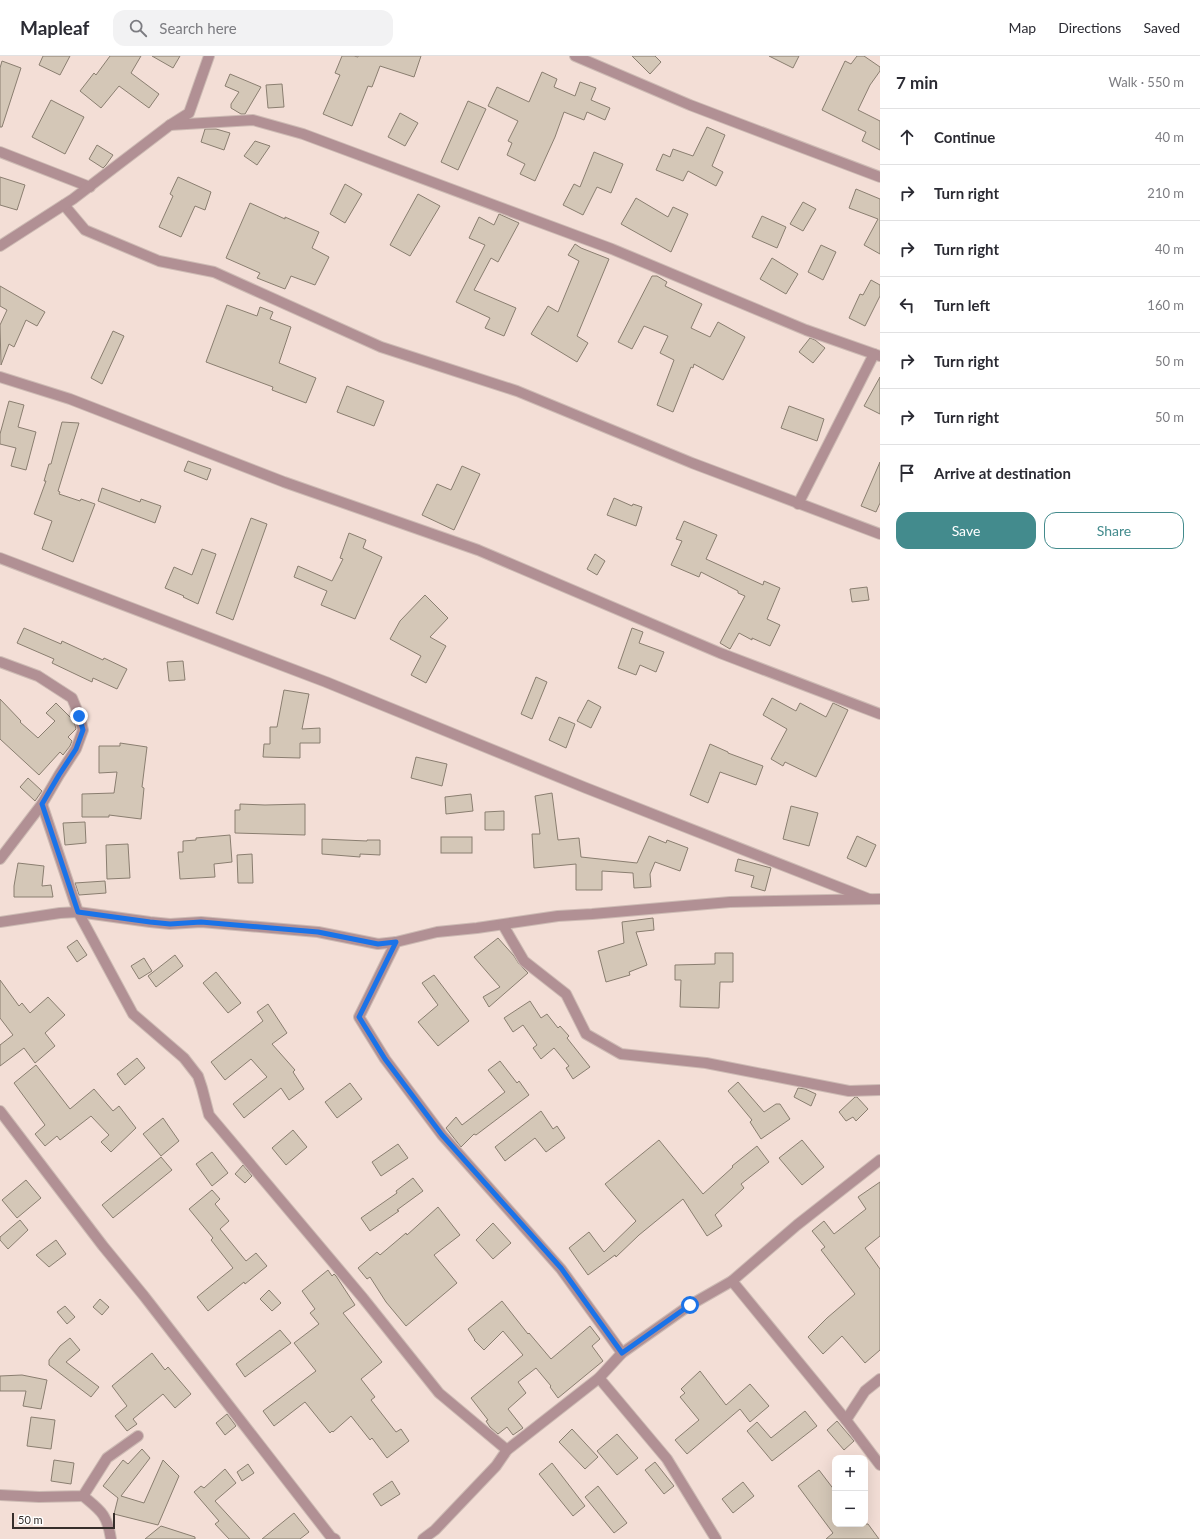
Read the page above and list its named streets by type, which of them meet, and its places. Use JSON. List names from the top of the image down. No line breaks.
{"scale_bar":"50 m","page":{"header":"Mapleaf","search":"Search here","nav":["Map","Directions","Saved"],"heading":["7 min","Walk · 550 m"],"list":[["Continue","40 m"],["Turn right","210 m"],["Turn right","40 m"],["Turn left","160 m"],["Turn right","50 m"],["Turn right","50 m"],"Arrive at destination"],"buttons":["Save","Share"],"map_buttons":["+","−"],"scale":"50 m"}}
